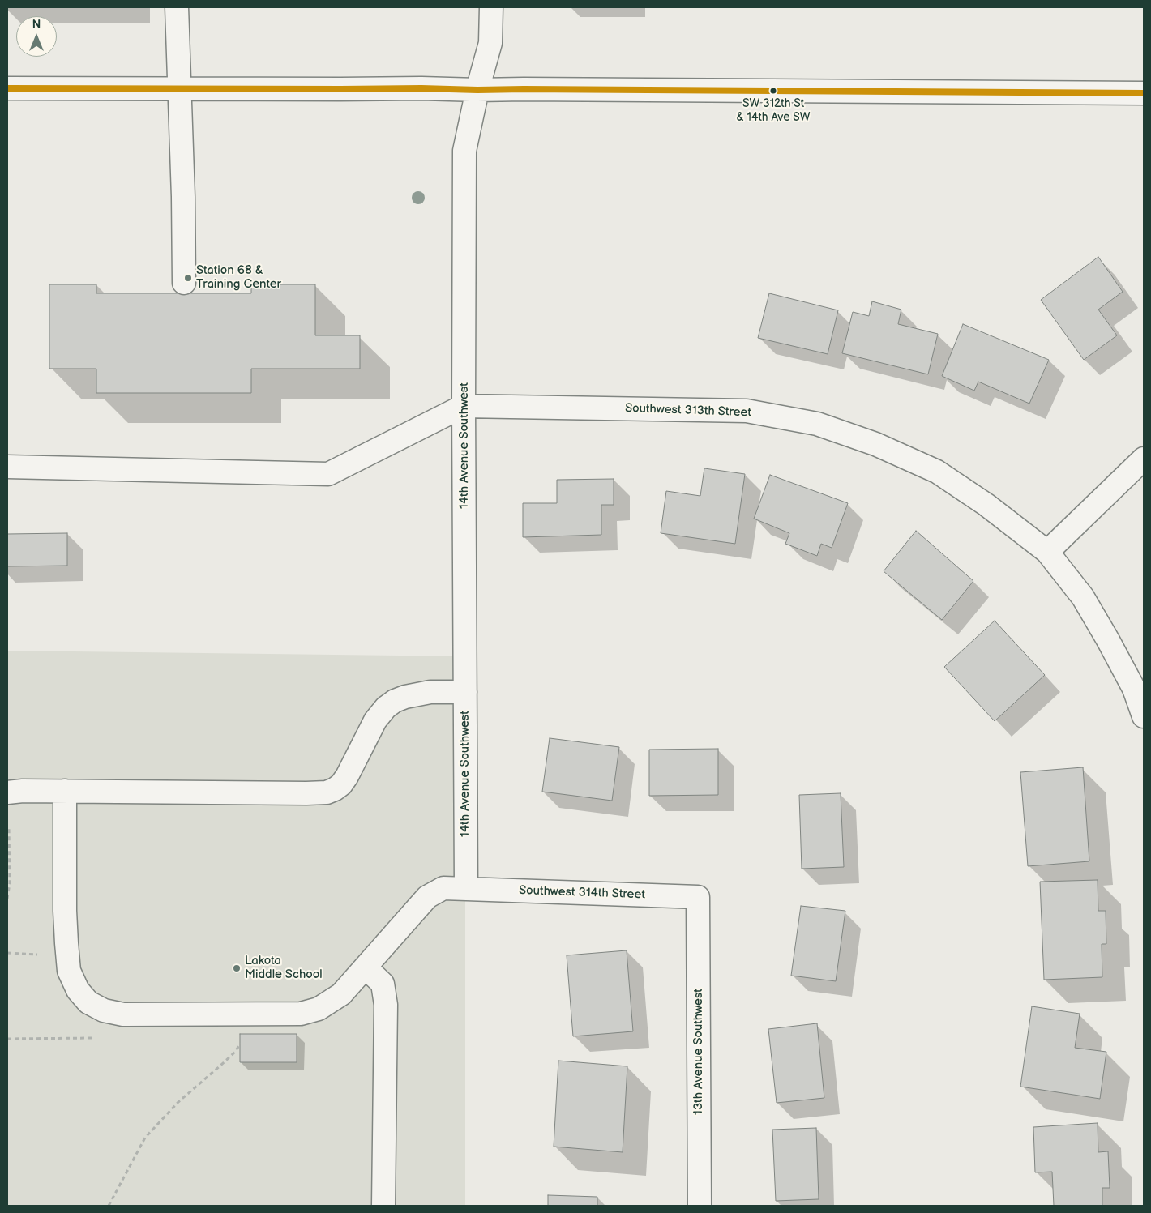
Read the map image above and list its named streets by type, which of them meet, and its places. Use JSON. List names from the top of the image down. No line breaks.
{"streets":{"street":["Southwest 313th Street","14th Avenue Southwest","Southwest 314th Street","13th Avenue Southwest"]},"crossings":[["Southwest 313th Street","14th Avenue Southwest"],["14th Avenue Southwest","Southwest 314th Street"],["Southwest 314th Street","13th Avenue Southwest"]],"places":["SW 312th St & 14th Ave SW","Station 68 & Training Center","Lakota Middle School"],"north":"top"}
